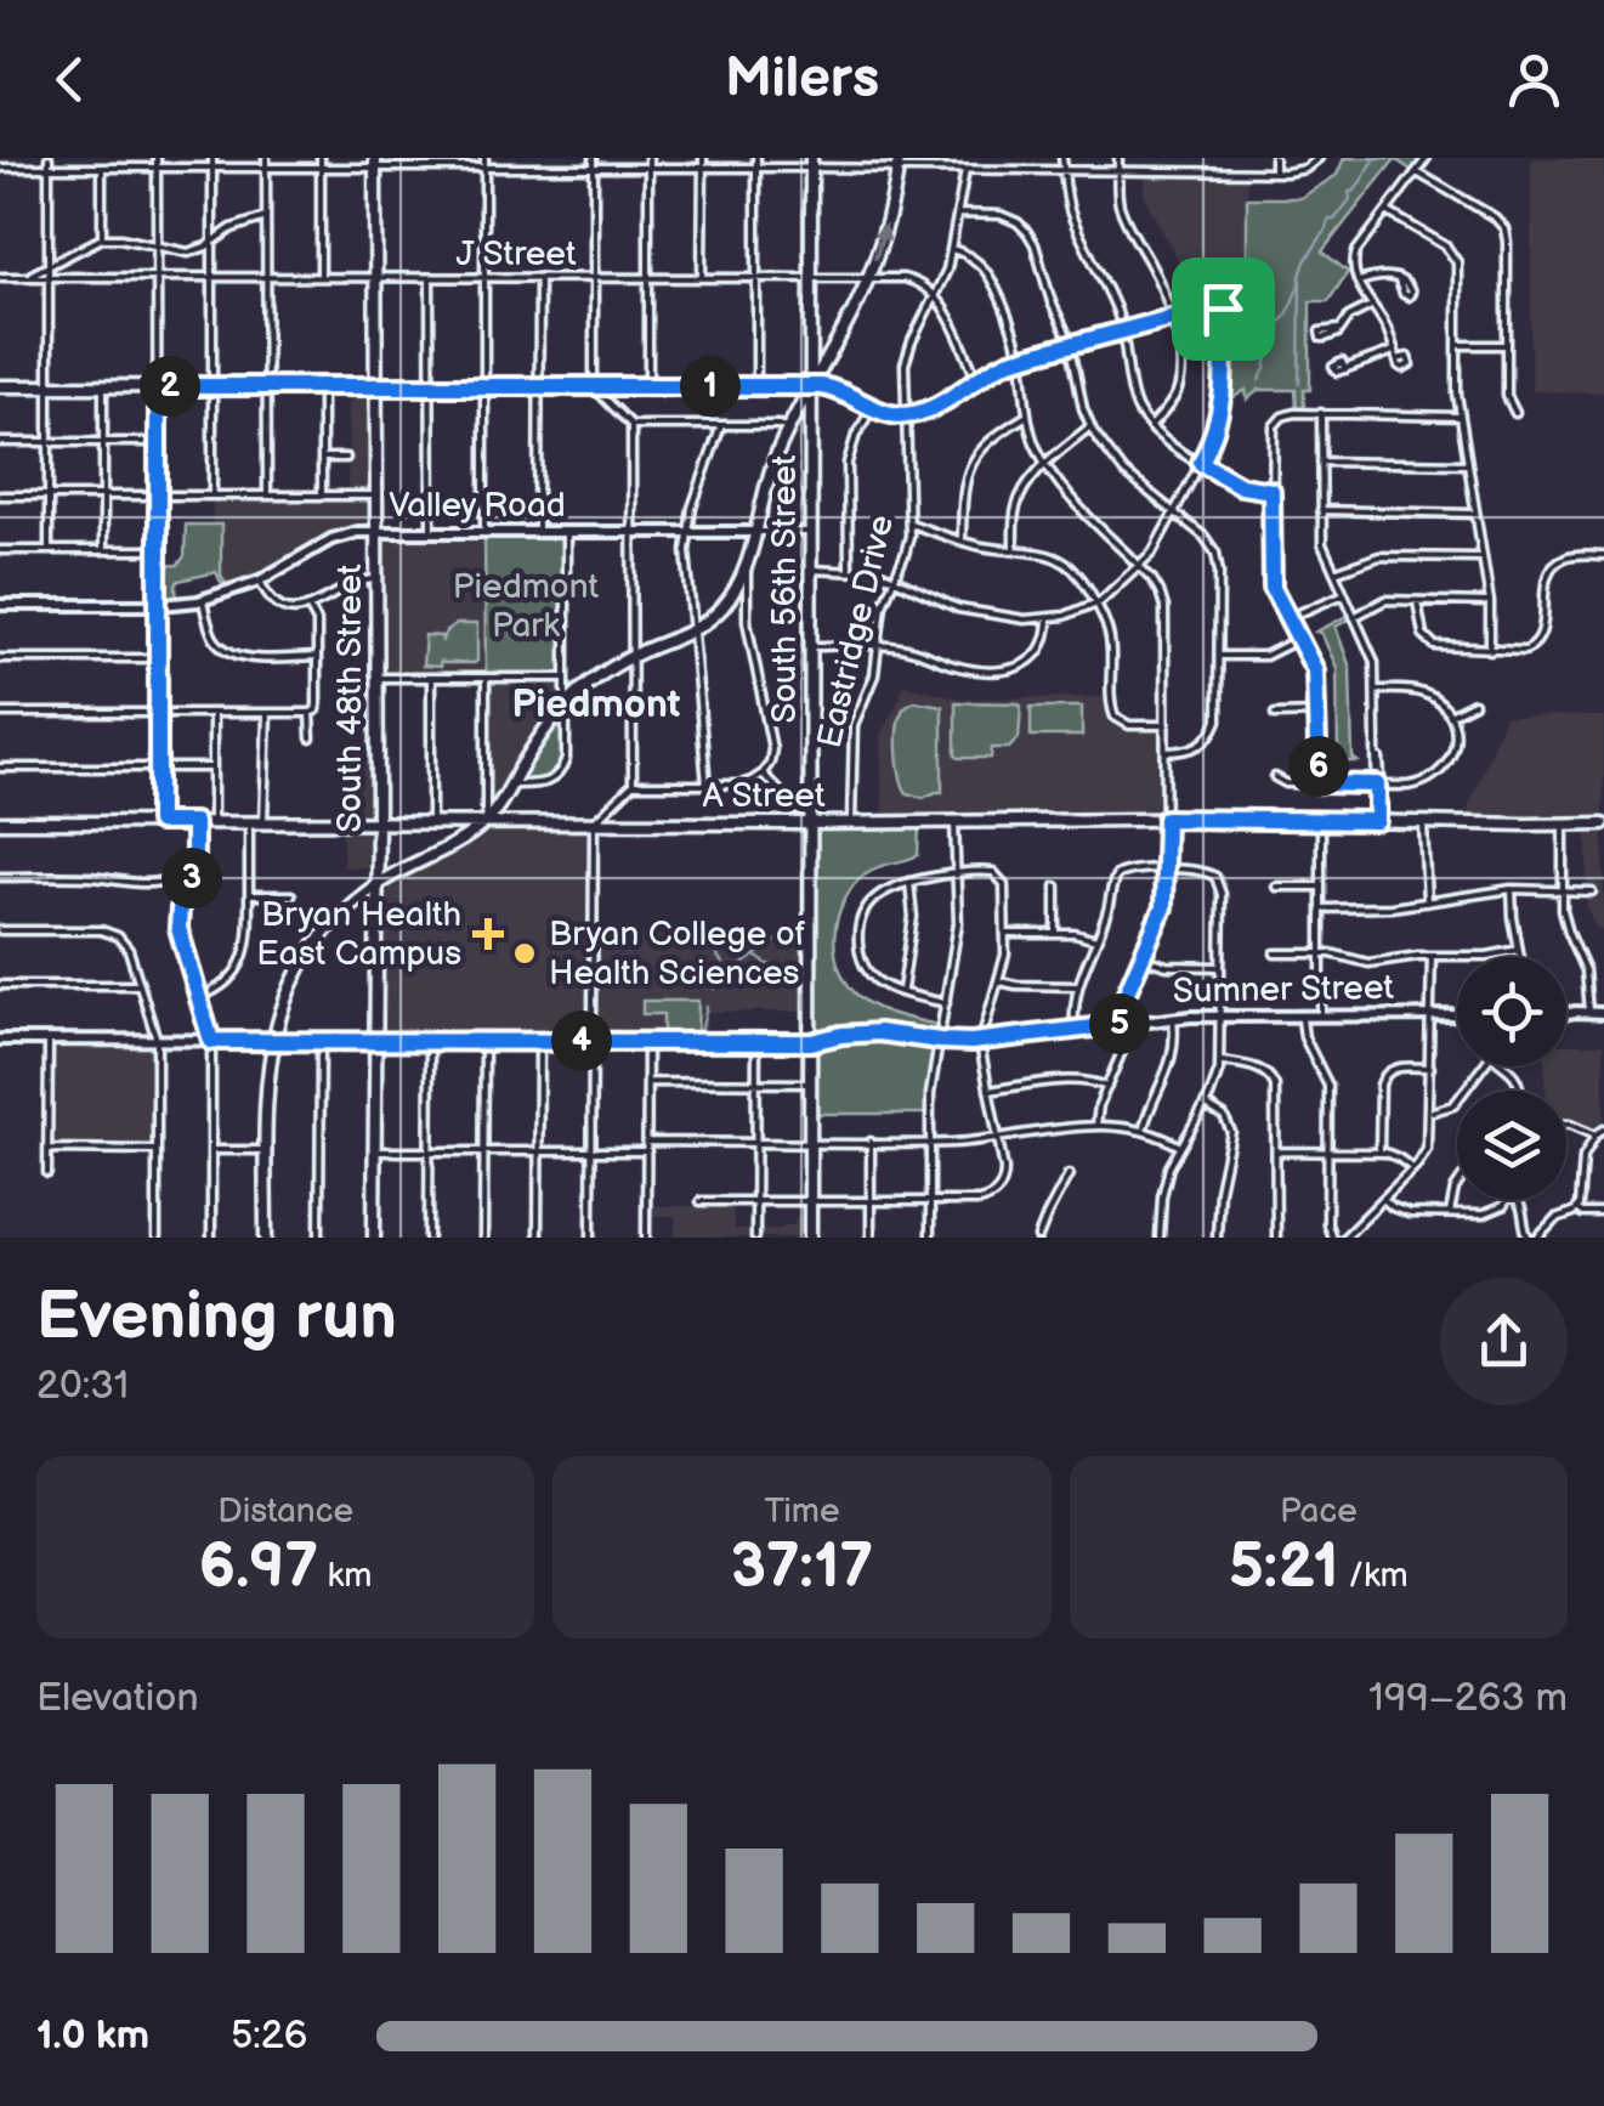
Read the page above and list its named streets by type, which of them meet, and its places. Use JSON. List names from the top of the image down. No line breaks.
{"streets":{"main road":["South 56th Street","South 48th Street","A Street"],"street":["J Street","Valley Road","Eastridge Drive","Sumner Street"]},"crossings":[["J Street","South 56th Street"],["J Street","Eastridge Drive"],["J Street","South 48th Street"],["Valley Road","South 56th Street"],["Valley Road","South 48th Street"],["South 56th Street","A Street"],["South 56th Street","Sumner Street"],["Eastridge Drive","A Street"],["South 48th Street","A Street"],["South 48th Street","Sumner Street"]],"districts":["Piedmont"],"parks":["Piedmont Park"],"places":{"health":["Bryan Health East Campus"],"other":["Bryan College of Health Sciences"]},"page":{"header":"Milers","pins":["1","2","6","3","5","4"],"heading":["Evening run","20:31"],"stats":[["Distance","6.97 km"],["Time","37:17"],["Pace","5:21 /km"]],"chart":["Elevation","199–263 m"],"list":[{"name":"1.0 km","note":"5:26"}]}}
